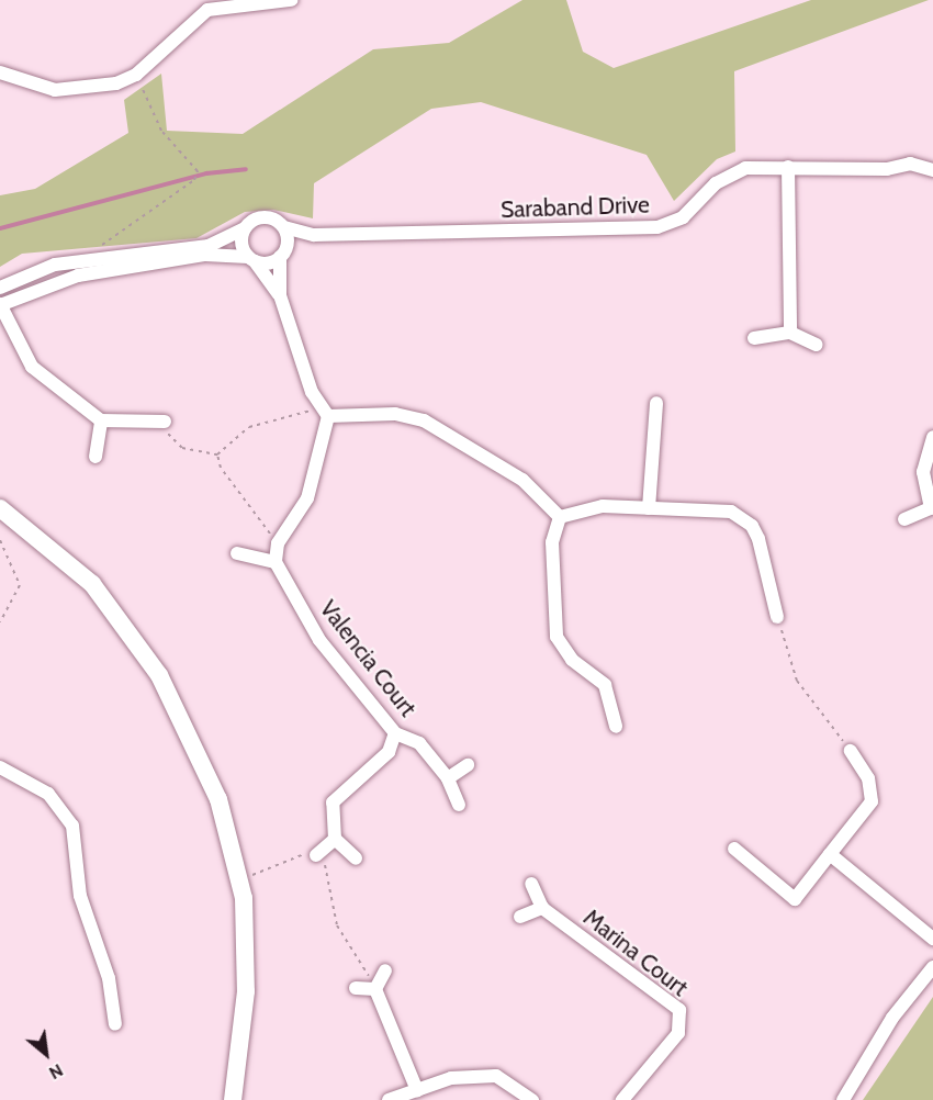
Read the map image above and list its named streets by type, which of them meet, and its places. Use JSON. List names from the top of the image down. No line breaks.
{"streets":{"street":["Saraband Drive","Valencia Court","Marina Court"]},"north":"bottom right"}
